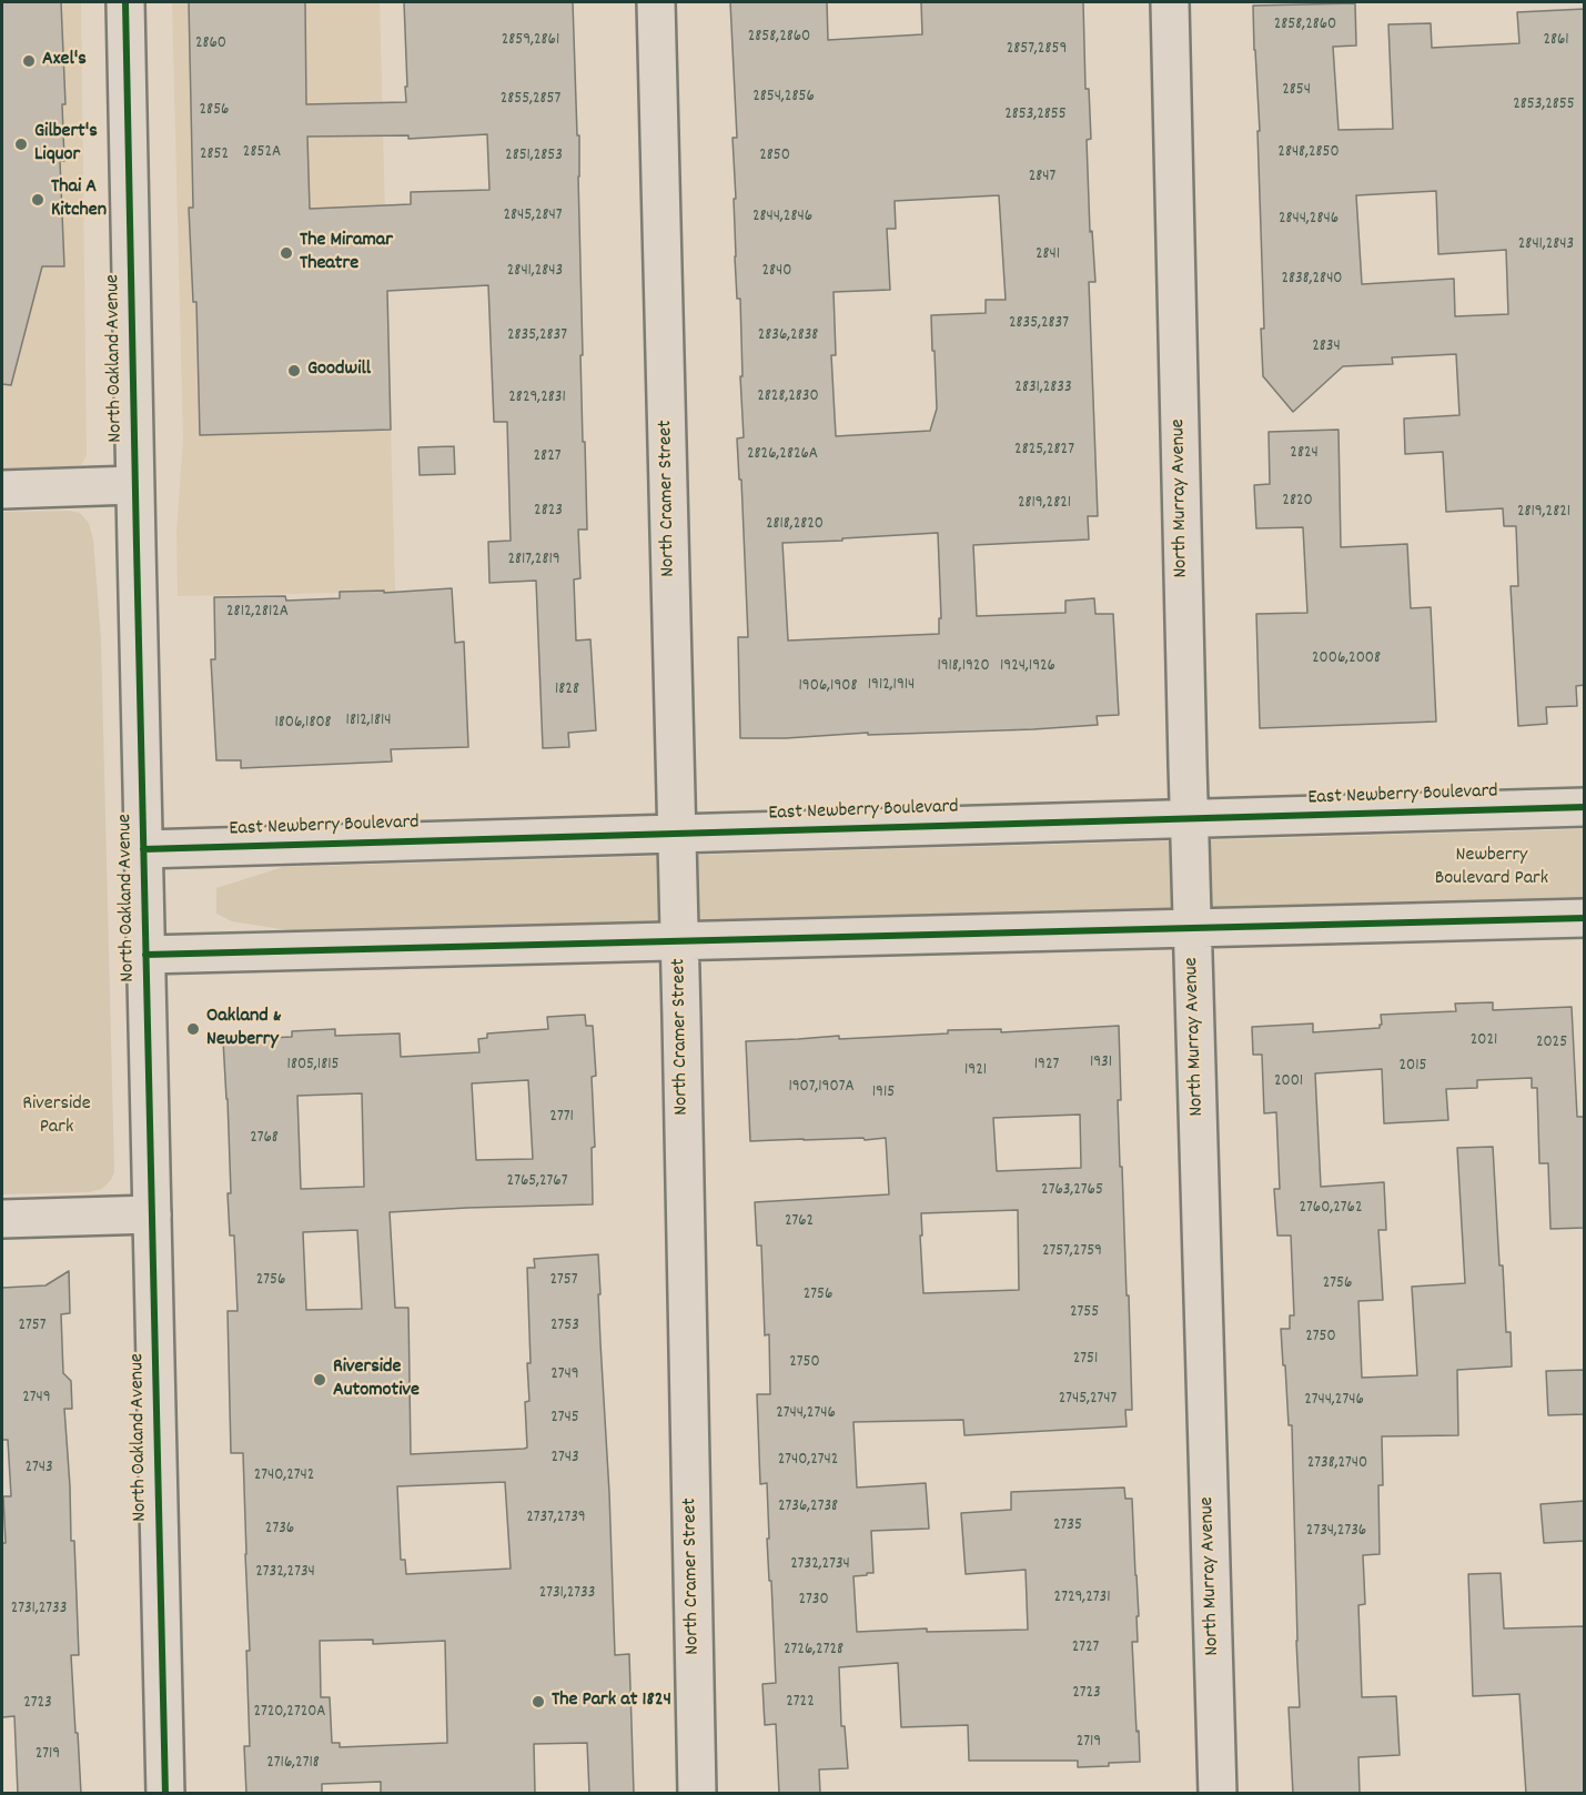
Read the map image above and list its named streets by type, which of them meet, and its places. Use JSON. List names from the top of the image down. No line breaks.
{"streets":{"street":["North Oakland Avenue","North Cramer Street","North Murray Avenue","East Newberry Boulevard"]},"crossings":[["North Oakland Avenue","East Newberry Boulevard"],["North Cramer Street","East Newberry Boulevard"],["North Murray Avenue","East Newberry Boulevard"]],"parks":["Newberry Boulevard Park","Riverside Park"],"places":["Axel's","Gilbert's Liquor","Thai A Kitchen","The Miramar Theatre","Goodwill","Oakland & Newberry","Riverside Automotive","The Park at 1824"],"house_numbers":["2858,2860","2858,2860","2859,2861","2861","2860","2857,2859","2854","2854,2856","2855,2857","2853,2855","2856","2853,2855","2852A","2848,2850","2852","2851,2853","2850","2847","2845,2847","2844,2846","2844,2846","2841,2843","2841","2841,2843","2840","2838,2840","2835,2837","2835,2837","2836,2838","2834","2831,2833","2828,2830","2829,2831","2825,2827","2824","2826,2826A","2827","2820","2819,2821","2823","2819,2821","2818,2820","2817,2819","2812,2812A","2006,2008","1918,1920","1924,1926","1912,1914","1906,1908","1828","1812,1814","1806,1808","2021","2025","1931","1805,1815","1927","2015","1921","2001","1907,1907A","1915","2771","2768","2765,2767","2763,2765","2760,2762","2762","2757,2759","2756","2757","2756","2756","2755","2757","2753","2750","2751","2750","2749","2749","2745,2747","2744,2746","2744,2746","2745","2743","2740,2742","2738,2740","2743","2740,2742","2736,2738","2737,2739","2735","2736","2734,2736","2732,2734","2732,2734","2731,2733","2729,2731","2730","2731,2733","2727","2726,2728","2723","2722","2723","2720,2720A","2719","2719","2716,2718"]}
